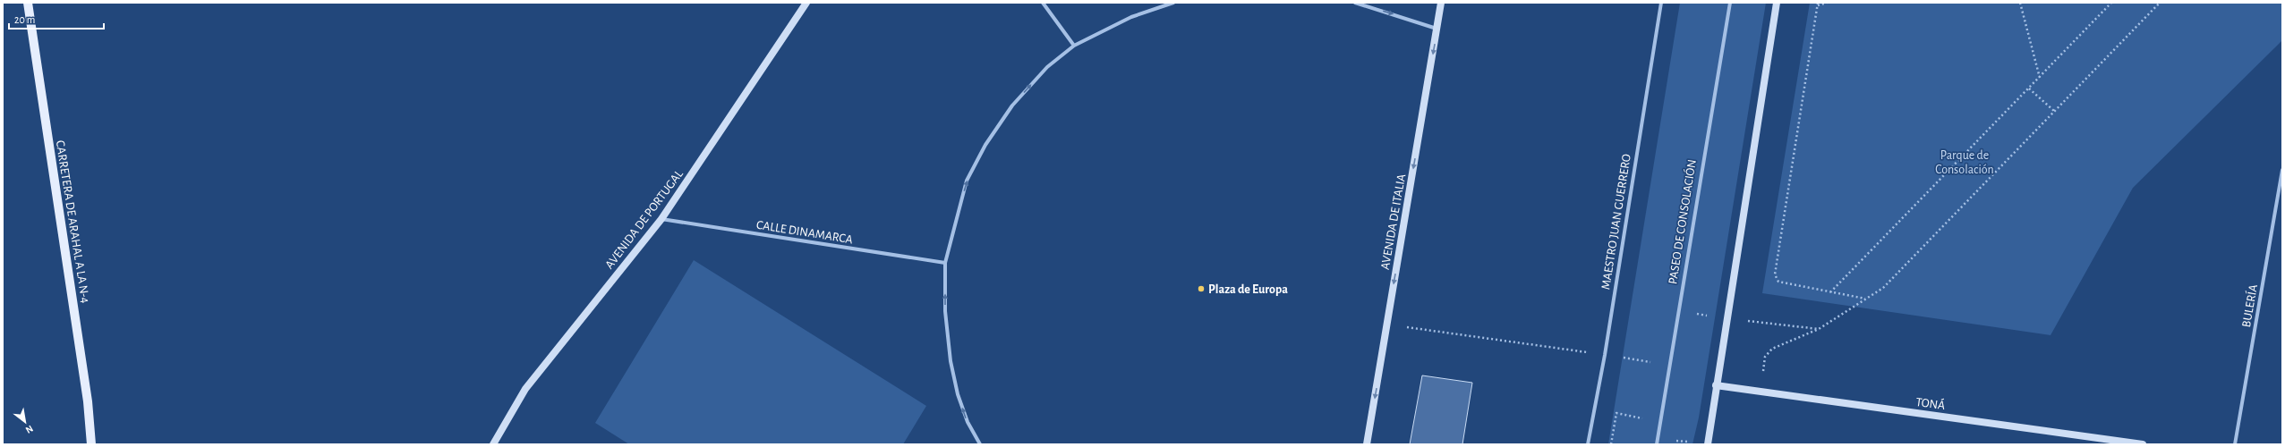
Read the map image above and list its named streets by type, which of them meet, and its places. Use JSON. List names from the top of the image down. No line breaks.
{"streets":{"main road":["CARRETERA DE ARAHAL A LA N-4"],"street":["AVENIDA DE PORTUGAL","AVENIDA DE ITALIA","MAESTRO JUAN GUERRERO","PASEO DE CONSOLACIÓN","CALLE DINAMARCA","BULERÍA","TONÁ"]},"crossings":[["AVENIDA DE PORTUGAL","CALLE DINAMARCA"]],"one_way":["AVENIDA DE ITALIA"],"parks":["Parque de Consolación"],"places":["Plaza de Europa"],"scale_bar":"20 m","north":"bottom right"}
